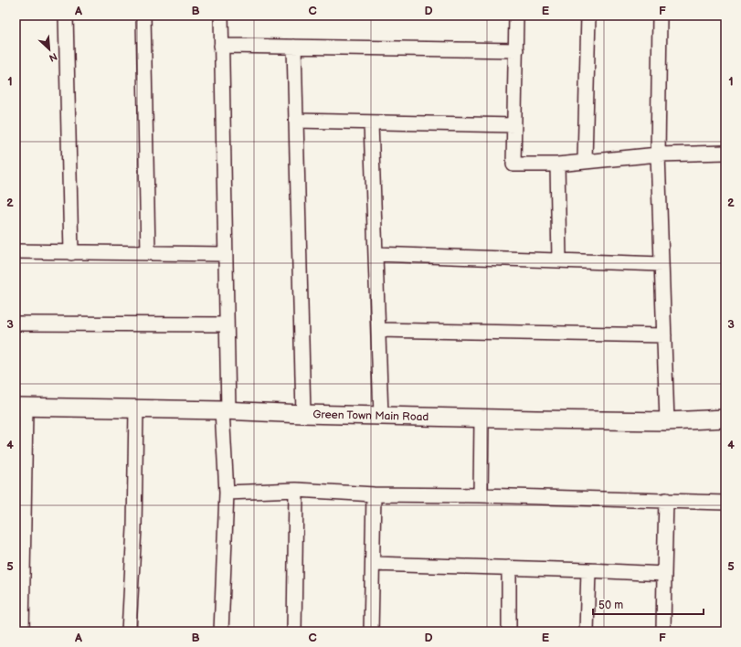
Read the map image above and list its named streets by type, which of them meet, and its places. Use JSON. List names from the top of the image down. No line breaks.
{"streets":{"street":["Green Town Main Road"]},"scale_bar":"50 m","north":"bottom right","grid":{"columns":["A","B","C","D","E","F"],"rows":["1","2","3","4","5"]}}
